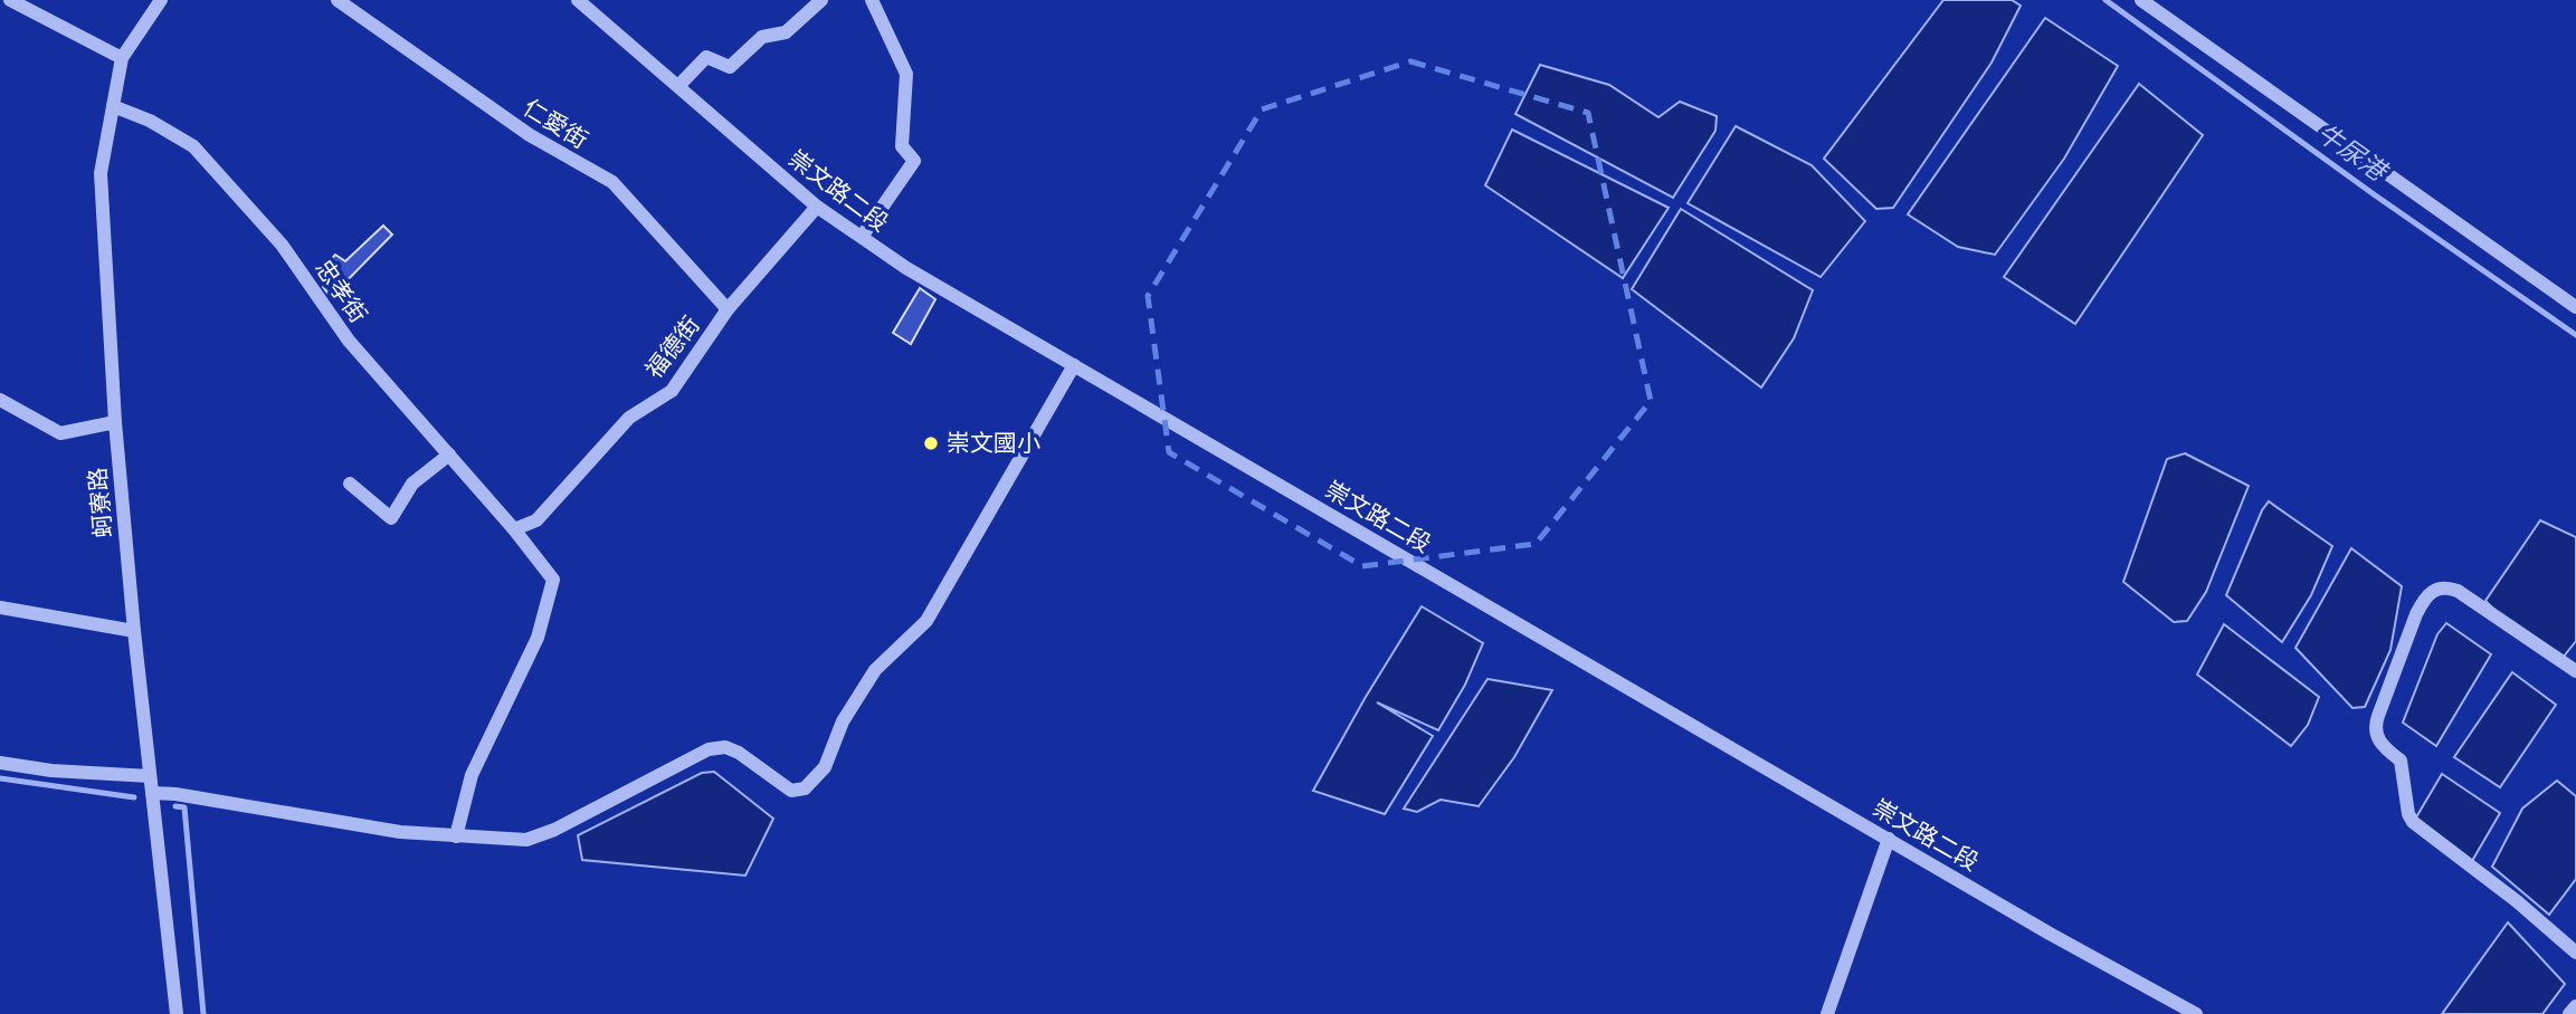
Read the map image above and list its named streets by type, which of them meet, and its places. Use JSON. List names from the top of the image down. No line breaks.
{"streets":{"street":["仁愛街","崇文路二段","忠孝街","福德街","蚵寮路"]},"crossings":[["仁愛街","福德街"],["崇文路二段","福德街"],["忠孝街","福德街"],["忠孝街","蚵寮路"]],"water":["牛尿港"],"places":["崇文國小"]}
